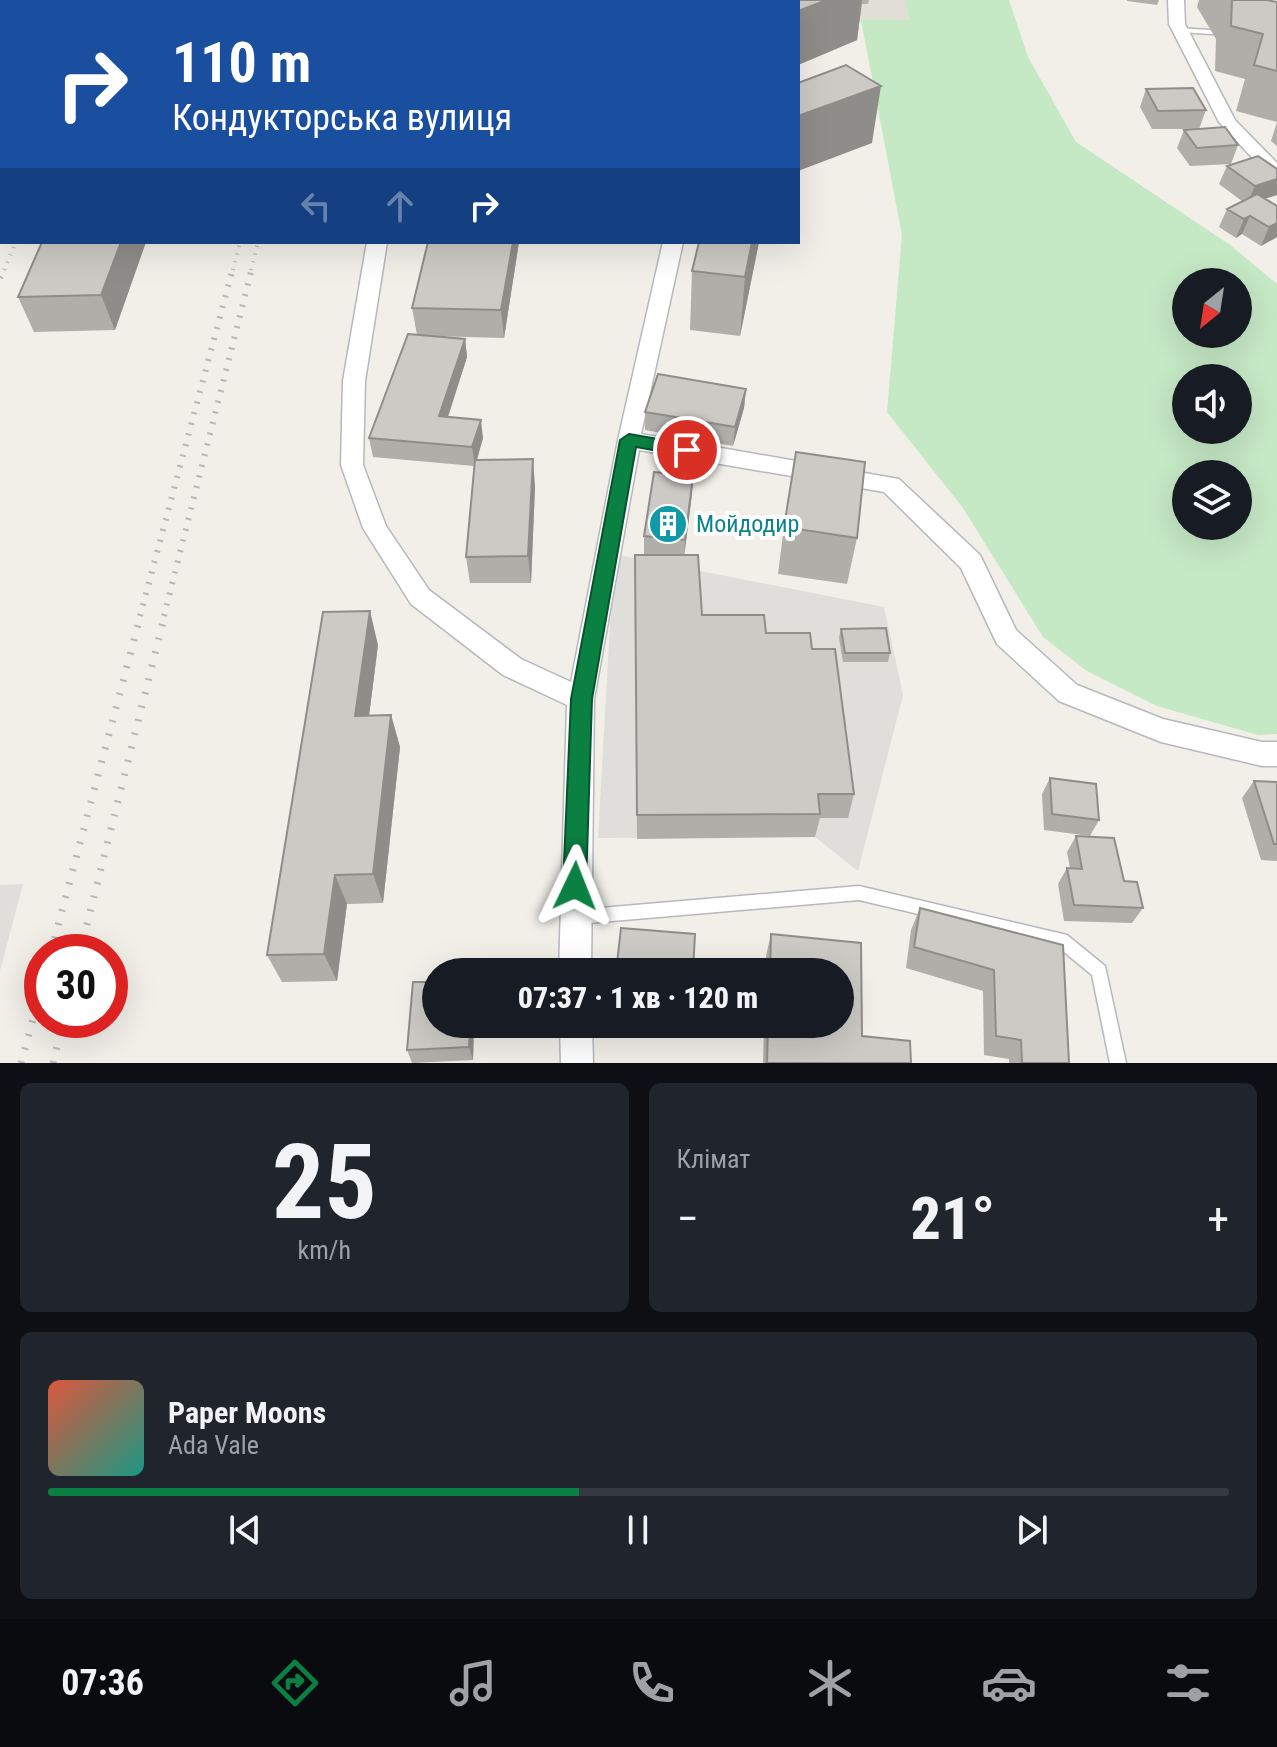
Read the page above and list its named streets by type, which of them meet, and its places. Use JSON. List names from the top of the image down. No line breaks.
{"places":{"building":["Мойдодир"]},"north":"bottom left","page":{"turn":["110 m","Кондукторська вулиця"],"limit":"30","trip":"07:37 · 1 хв · 120 m","tile":[["25","km/h"],"Клімат"],"heat":["−","21°","+"],"song":["Paper Moons","Ada Vale"],"tabs":"07:36"}}
